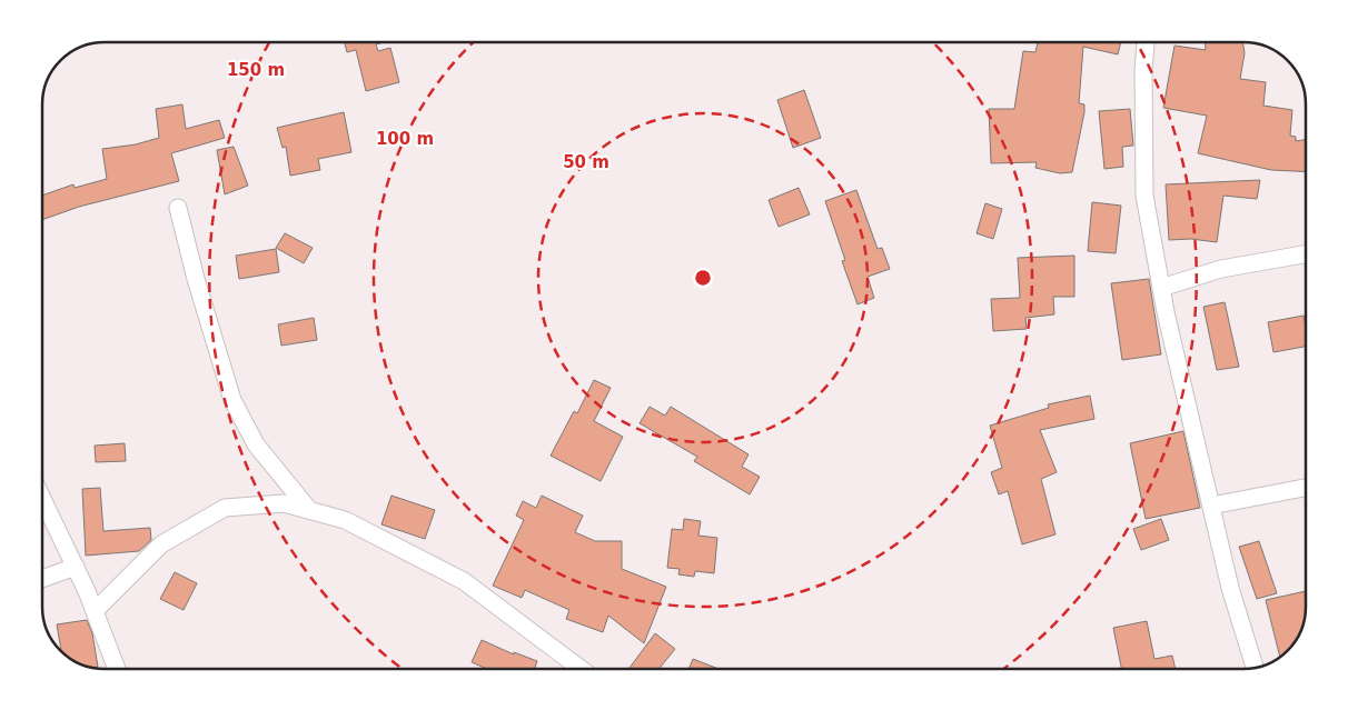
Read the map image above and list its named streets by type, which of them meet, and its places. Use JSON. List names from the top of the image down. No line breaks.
{"rings":["150 m","100 m","50 m"]}
